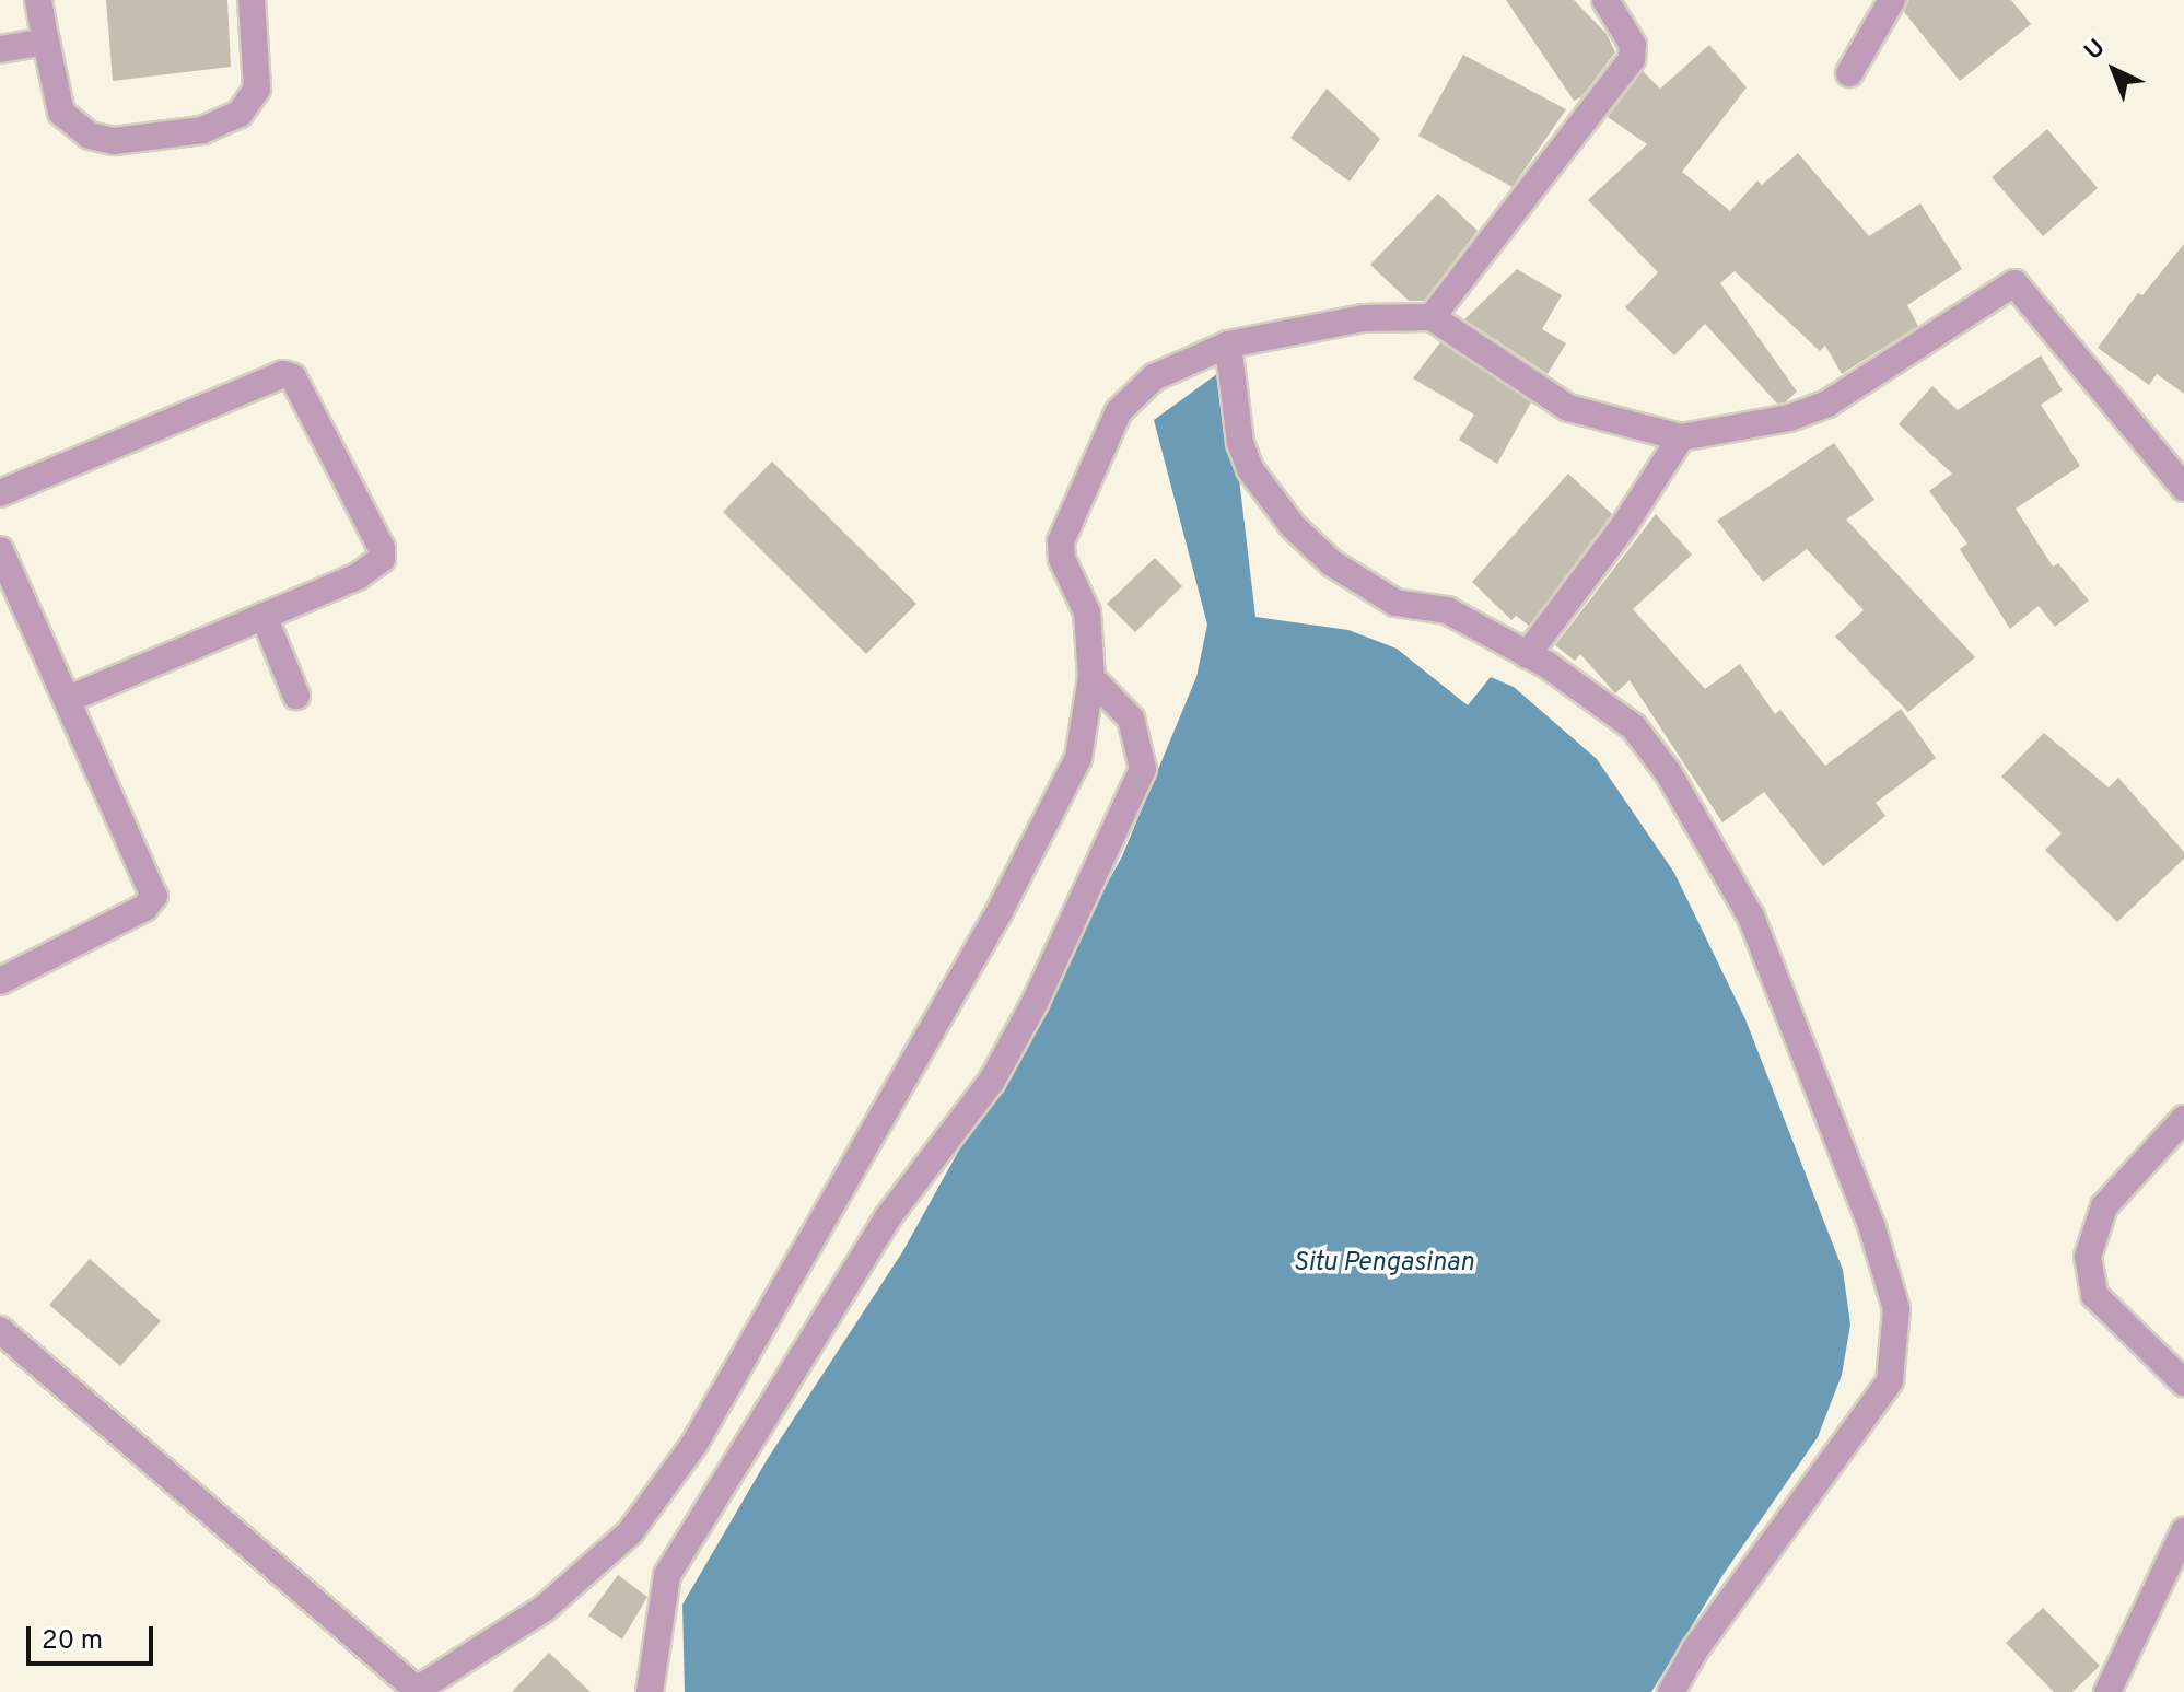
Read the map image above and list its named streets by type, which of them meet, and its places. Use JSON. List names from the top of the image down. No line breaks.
{"water":["Situ Pengasinan"],"scale_bar":"20 m","north":"top left"}
